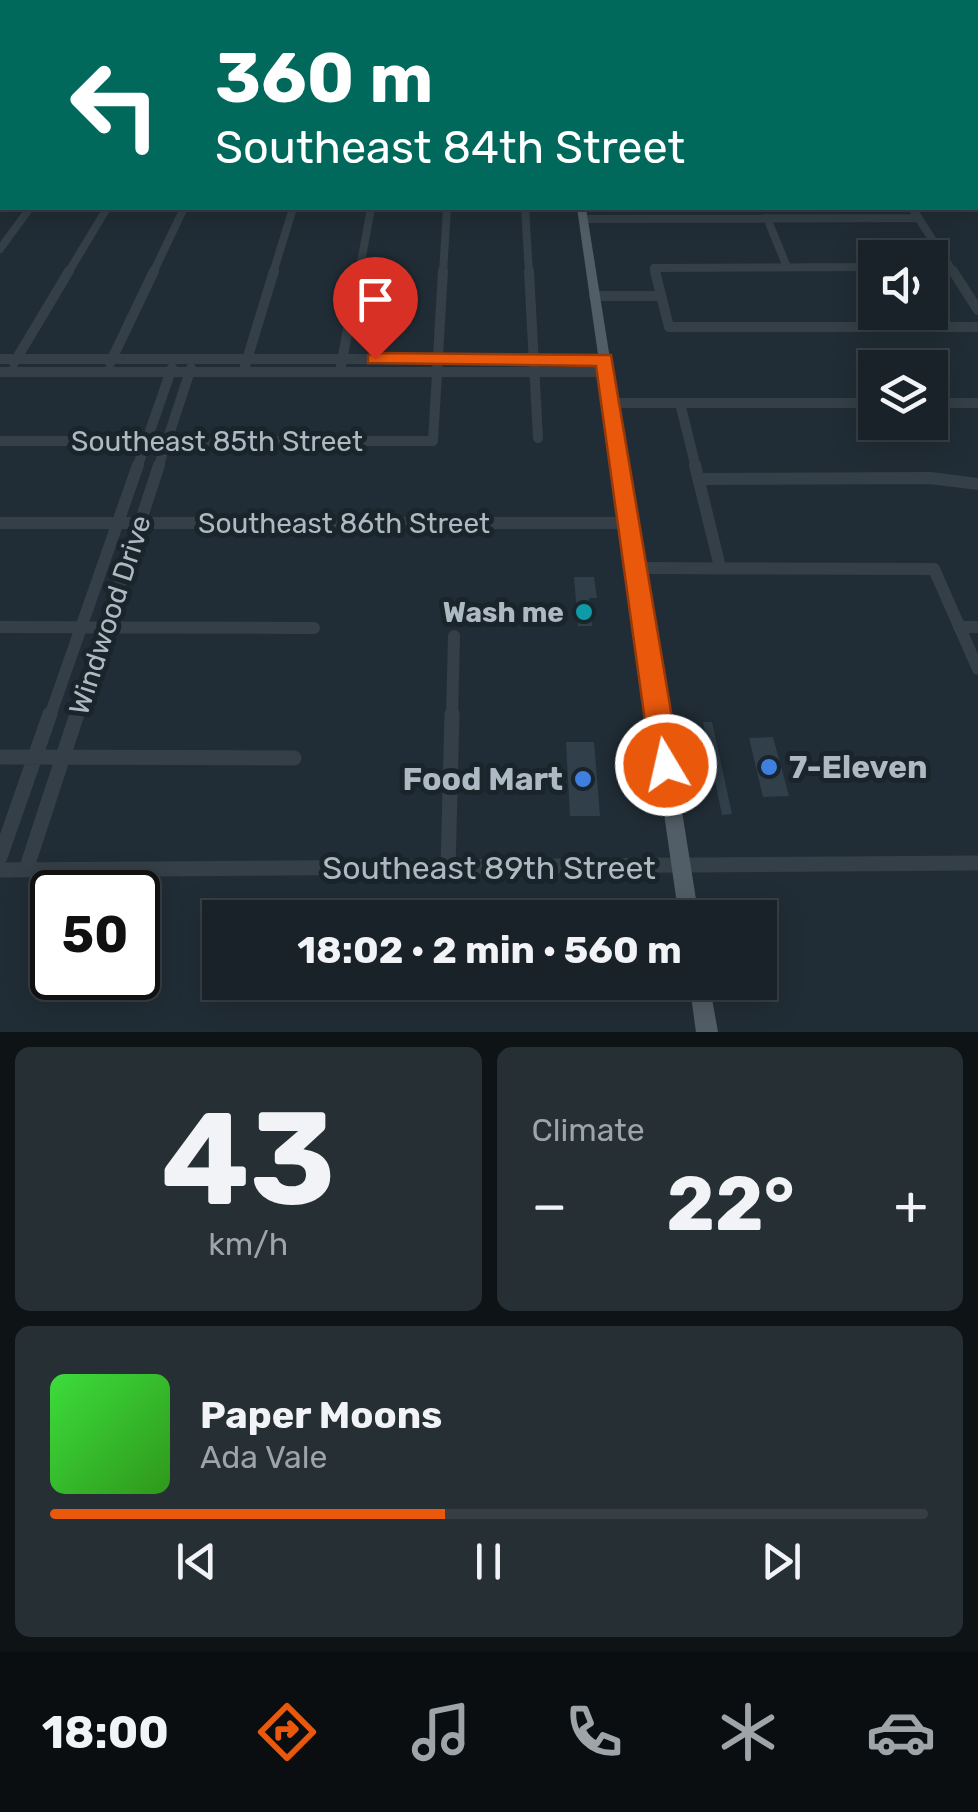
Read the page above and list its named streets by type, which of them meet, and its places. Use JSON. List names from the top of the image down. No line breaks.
{"streets":{"street":["Southeast 85th Street","Southeast 86th Street","Windwood Drive","Southeast 89th Street"]},"crossings":[["Southeast 85th Street","Windwood Drive"],["Southeast 86th Street","Windwood Drive"],["Windwood Drive","Southeast 89th Street"]],"places":["Wash me","7-Eleven","Food Mart"],"page":{"turn":["360 m","Southeast 84th Street"],"limit":"50","trip":"18:02 · 2 min · 560 m","tile":[["43","km/h"],"Climate"],"heat":["−","22°","+"],"song":["Paper Moons","Ada Vale"],"tabs":"18:00"}}
